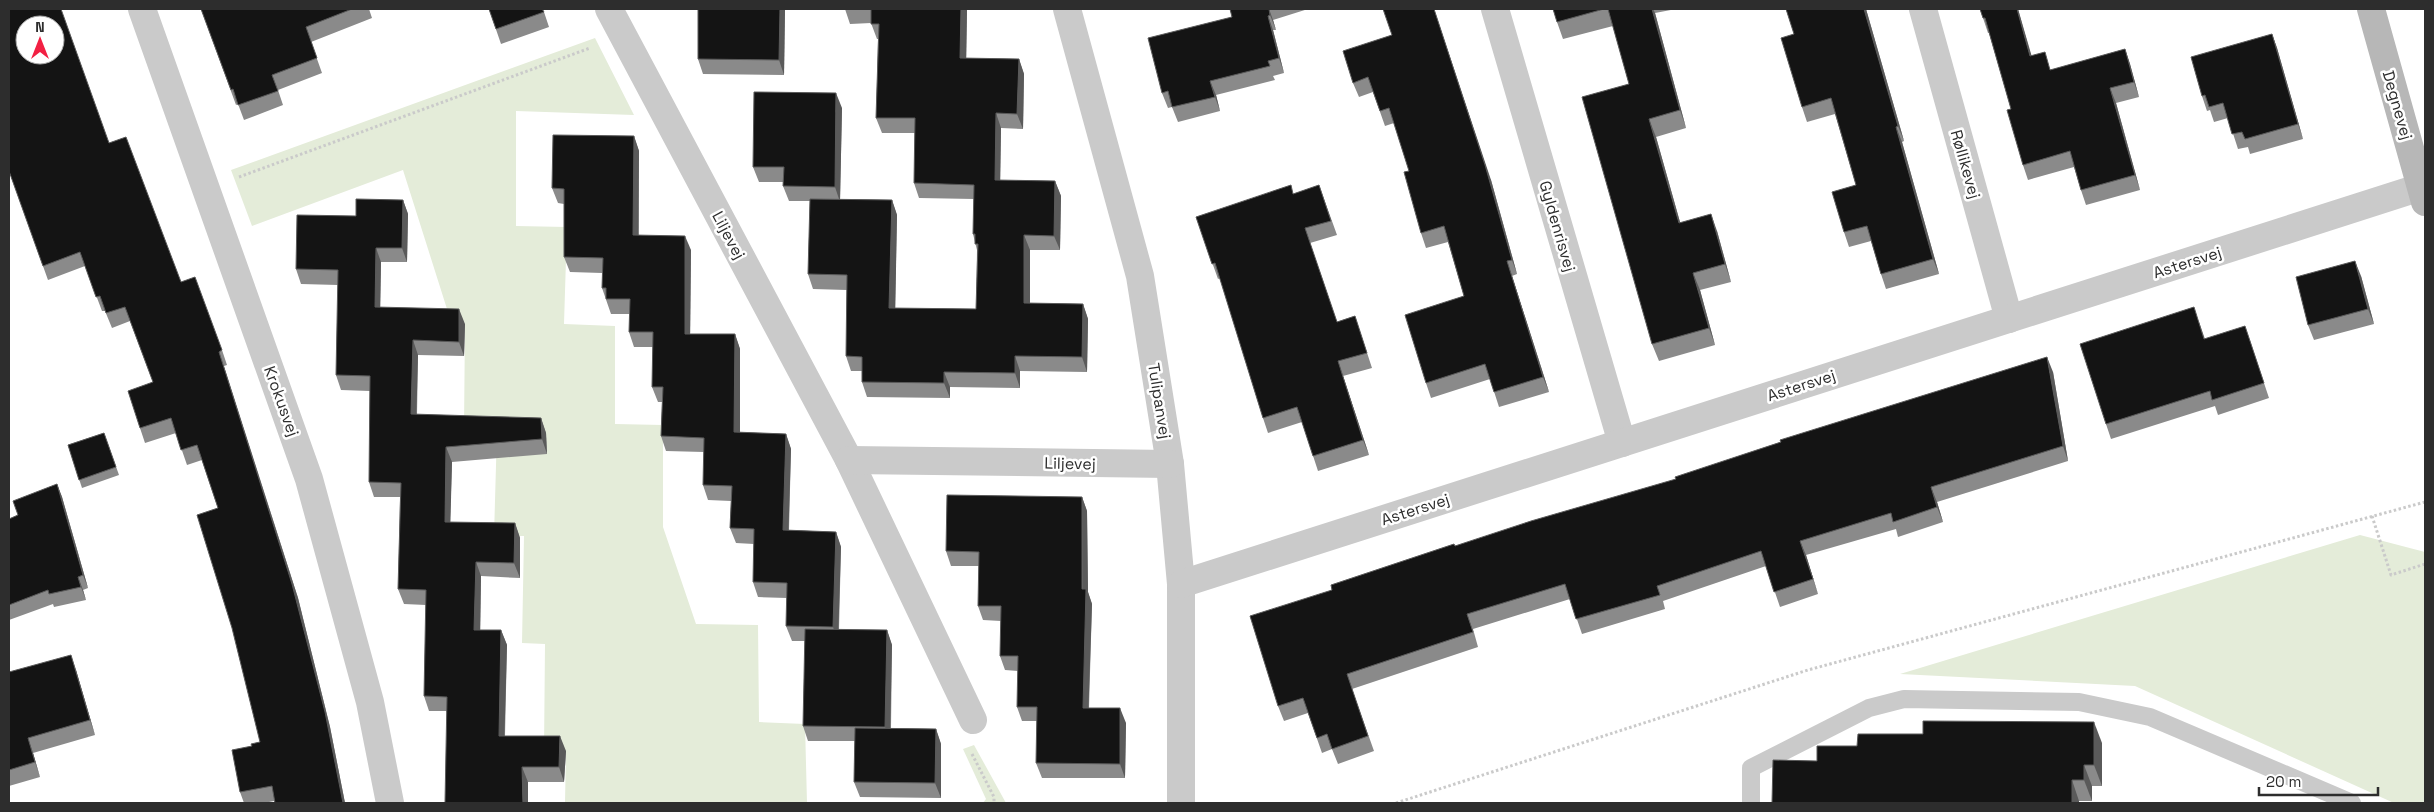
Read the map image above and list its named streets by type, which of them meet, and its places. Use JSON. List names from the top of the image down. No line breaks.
{"streets":{"street":["Degnevej","Røllikevej","Gyldenrisvej","Liljevej","Astersvej","Krokusvej","Tulipanvej"]},"crossings":[["Degnevej","Astersvej"],["Røllikevej","Astersvej"],["Gyldenrisvej","Astersvej"],["Liljevej","Tulipanvej"],["Astersvej","Tulipanvej"]],"scale_bar":"20 m","north":"top"}
